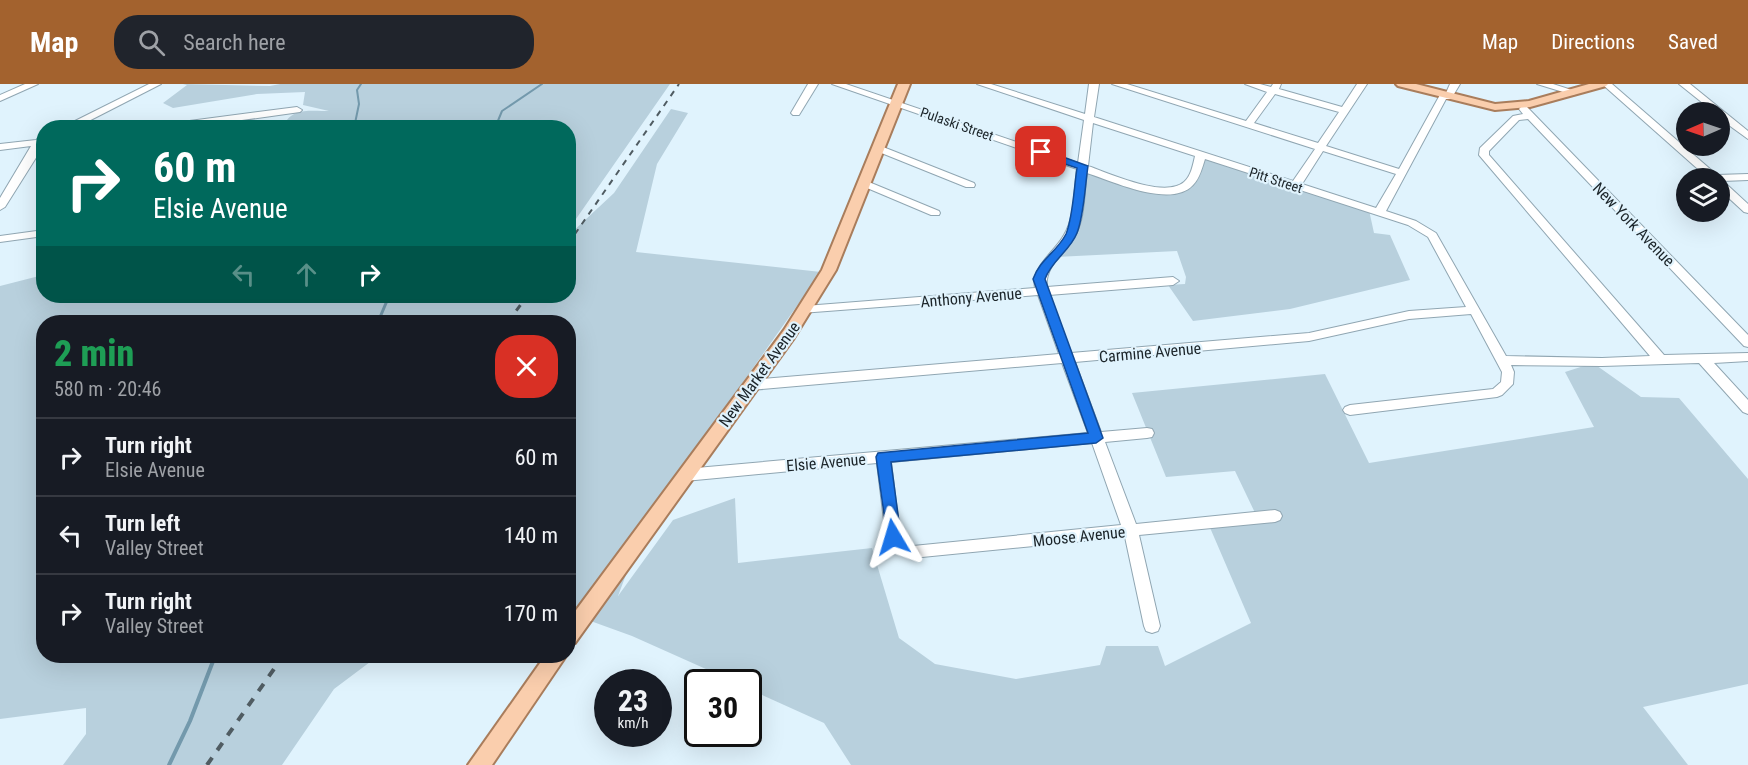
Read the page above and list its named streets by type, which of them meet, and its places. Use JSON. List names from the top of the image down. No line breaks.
{"streets":{"main road":["New Market Avenue"],"street":["Pulaski Street","Pitt Street","New York Avenue","Anthony Avenue","Carmine Avenue","Elsie Avenue","Moose Avenue"]},"crossings":[["Pulaski Street","Pitt Street"],["Pulaski Street","New Market Avenue"],["Pitt Street","Carmine Avenue"],["Anthony Avenue","New Market Avenue"],["Carmine Avenue","New Market Avenue"],["New Market Avenue","Elsie Avenue"],["Elsie Avenue","Moose Avenue"]],"north":"left","page":{"header":"Map","search":"Search here","nav":["Map","Directions","Saved"],"turn":["60 m","Elsie Avenue"],"heading":["2 min","580 m · 20:46"],"list":[{"name":"Turn right","note":"Elsie Avenue","value":"60 m"},{"name":"Turn left","note":"Valley Street","value":"140 m"},{"name":"Turn right","note":"Valley Street","value":"170 m"}],"speed":"23 km/h","limit":"30"}}
